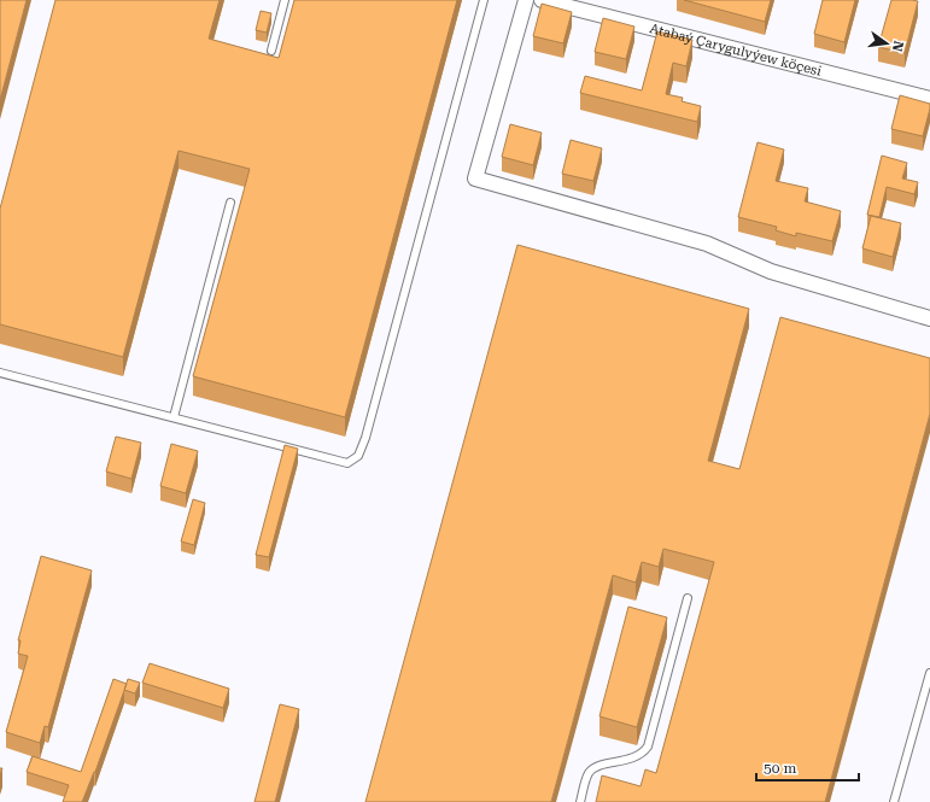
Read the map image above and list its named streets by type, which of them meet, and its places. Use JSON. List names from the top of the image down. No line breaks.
{"streets":{"street":["Atabaý Çarygulyýew köçesi"]},"scale_bar":"50 m","north":"right"}
